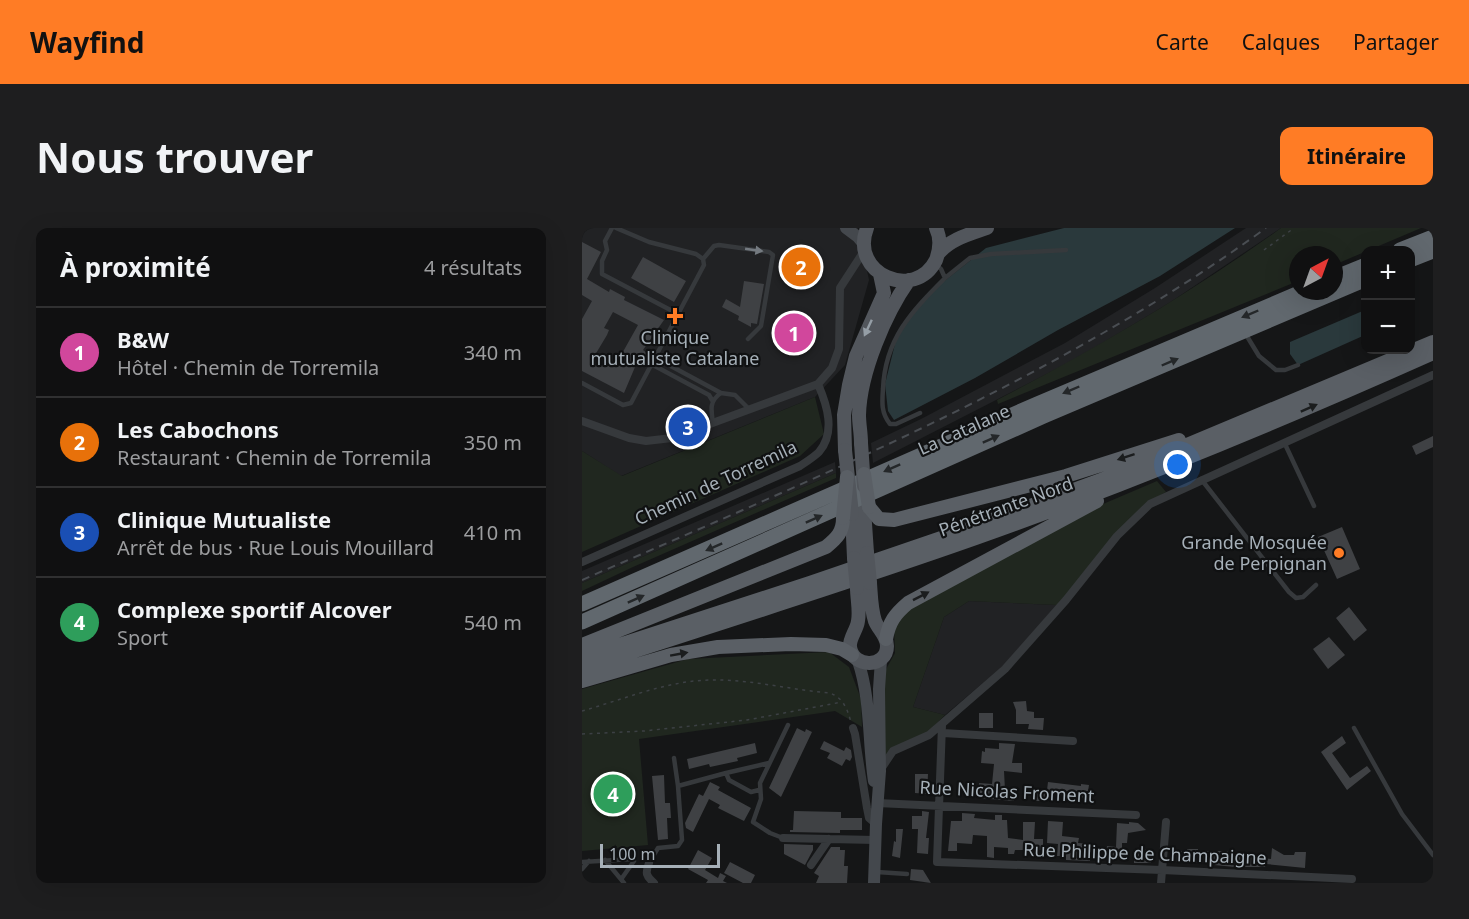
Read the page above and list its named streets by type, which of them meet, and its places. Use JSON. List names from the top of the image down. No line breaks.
{"streets":{"highway":["La Catalane","Pénétrante Nord"],"street":["Chemin de Torremila","Rue Nicolas Froment","Rue Philippe de Champaigne"]},"crossings":[["Rue Nicolas Froment","Rue Philippe de Champaigne"]],"places":{"health":["Clinique mutualiste Catalane"],"other":["Grande Mosquée de Perpignan"]},"scale_bar":"100 m","north":"top right","page":{"header":"Wayfind","nav":["Carte","Calques","Partager"],"buttons":"Itinéraire","title":"Nous trouver","heading":["À proximité","4 résultats"],"pins":["2","1","3","4"],"map_buttons":["+","−"],"list":[{"mark":"1","name":"B&W","note":"Hôtel · Chemin de Torremila","value":"340 m"},{"mark":"2","name":"Les Cabochons","note":"Restaurant · Chemin de Torremila","value":"350 m"},{"mark":"3","name":"Clinique Mutualiste","note":"Arrêt de bus · Rue Louis Mouillard","value":"410 m"},{"mark":"4","name":"Complexe sportif Alcover","note":"Sport","value":"540 m"}],"scale":"100 m"}}
